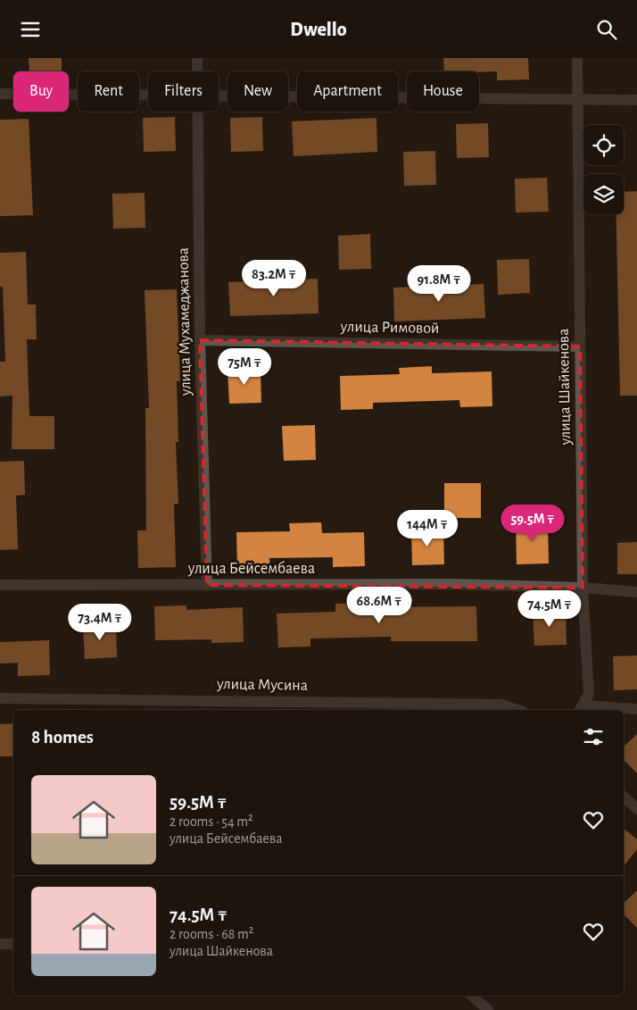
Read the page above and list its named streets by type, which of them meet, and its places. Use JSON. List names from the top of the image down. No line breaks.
{"streets":{"street":["улица Мухамеджанова","улица Римовой","улица Шайкенова","улица Бейсембаева","улица Мусина"]},"crossings":[["улица Мухамеджанова","улица Римовой"],["улица Мухамеджанова","улица Бейсембаева"],["улица Римовой","улица Шайкенова"],["улица Шайкенова","улица Бейсембаева"]],"page":{"header":"Dwello","chip":["Buy","Rent","Filters","New","Apartment","House"],"price":["83.2M ₸","91.8M ₸","75M ₸","59.5M ₸","144M ₸","68.6M ₸","74.5M ₸","73.4M ₸"],"heading":"8 homes","list":[{"name":"59.5M ₸","note":"2 rooms · 54 m² · улица Бейсембаева"},{"name":"74.5M ₸","note":"2 rooms · 68 m² · улица Шайкенова"}]}}
